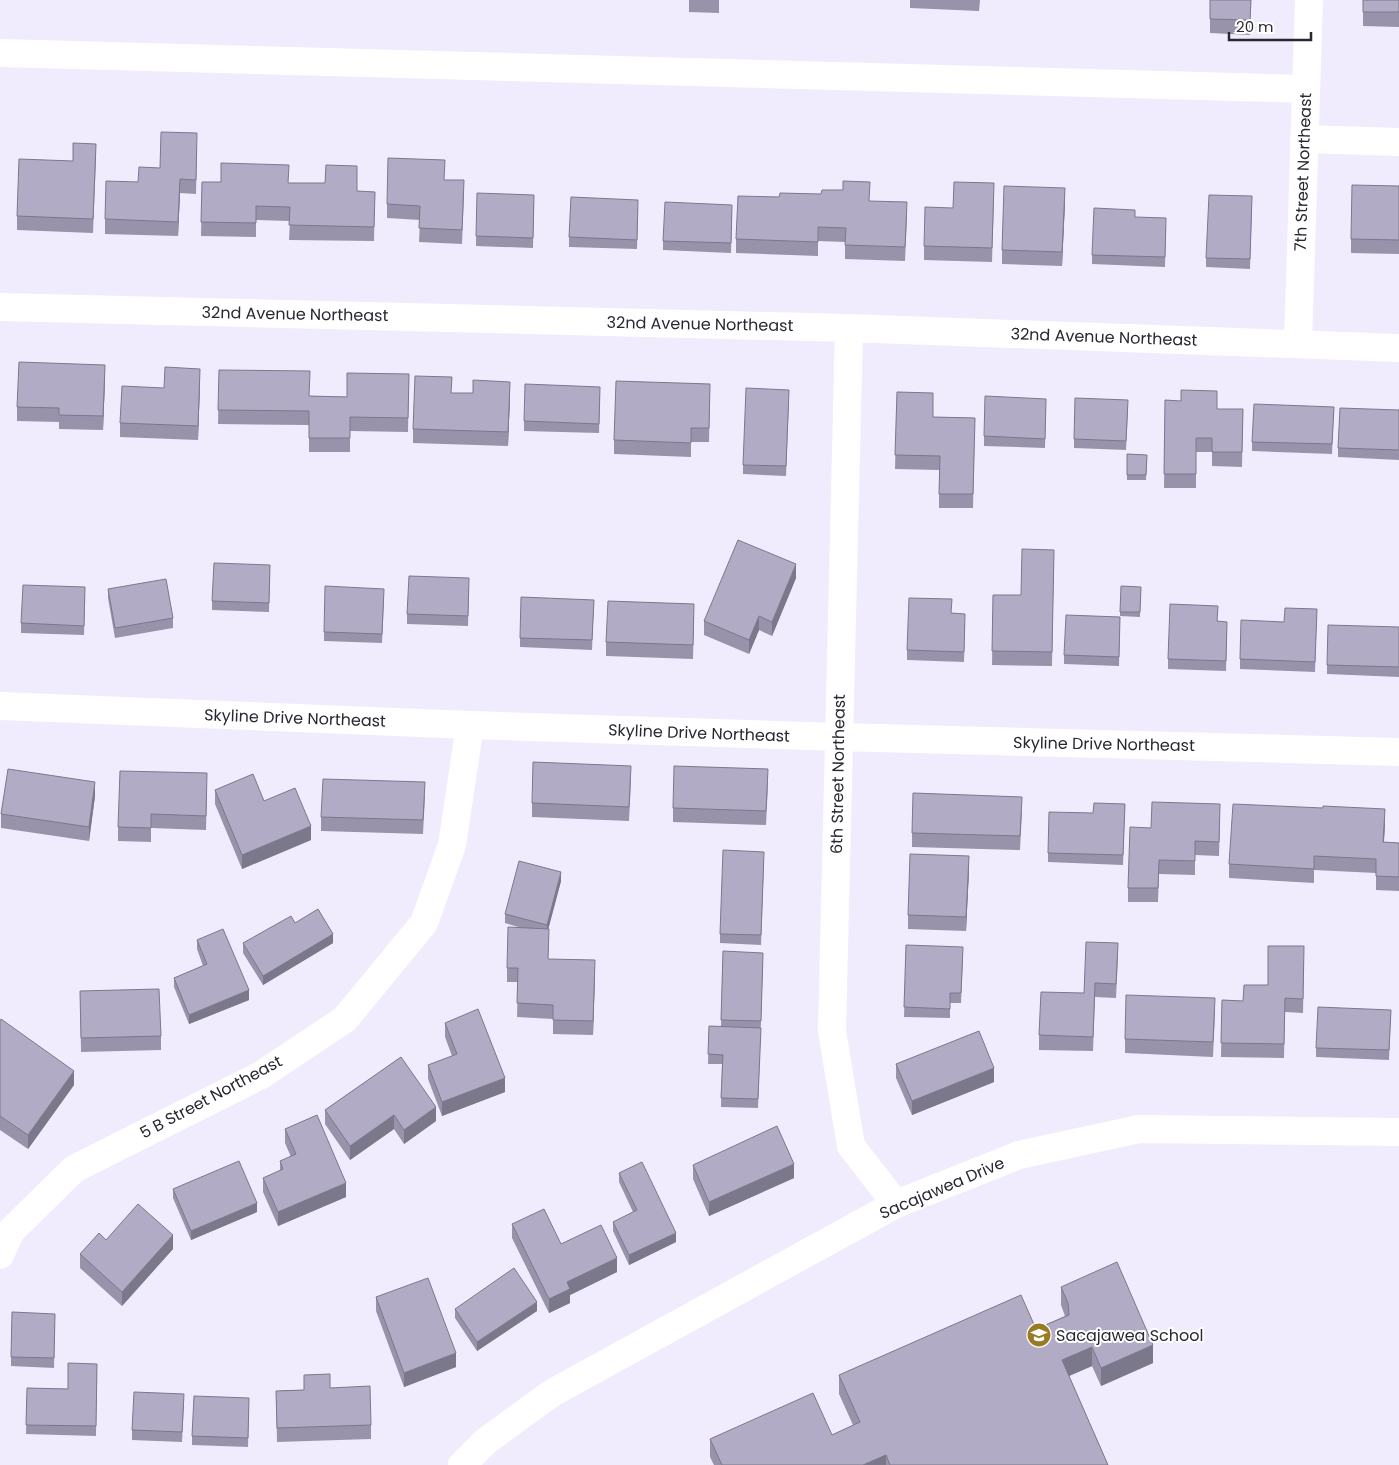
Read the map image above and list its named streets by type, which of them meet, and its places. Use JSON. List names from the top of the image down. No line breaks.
{"streets":{"street":["7th Street Northeast","32nd Avenue Northeast","Skyline Drive Northeast","6th Street Northeast","5 B Street Northeast","Sacajawea Drive"]},"crossings":[["7th Street Northeast","32nd Avenue Northeast"],["32nd Avenue Northeast","6th Street Northeast"],["Skyline Drive Northeast","6th Street Northeast"],["Skyline Drive Northeast","5 B Street Northeast"],["6th Street Northeast","Sacajawea Drive"]],"places":{"school or university":["Sacajawea School"]},"scale_bar":"20 m"}
